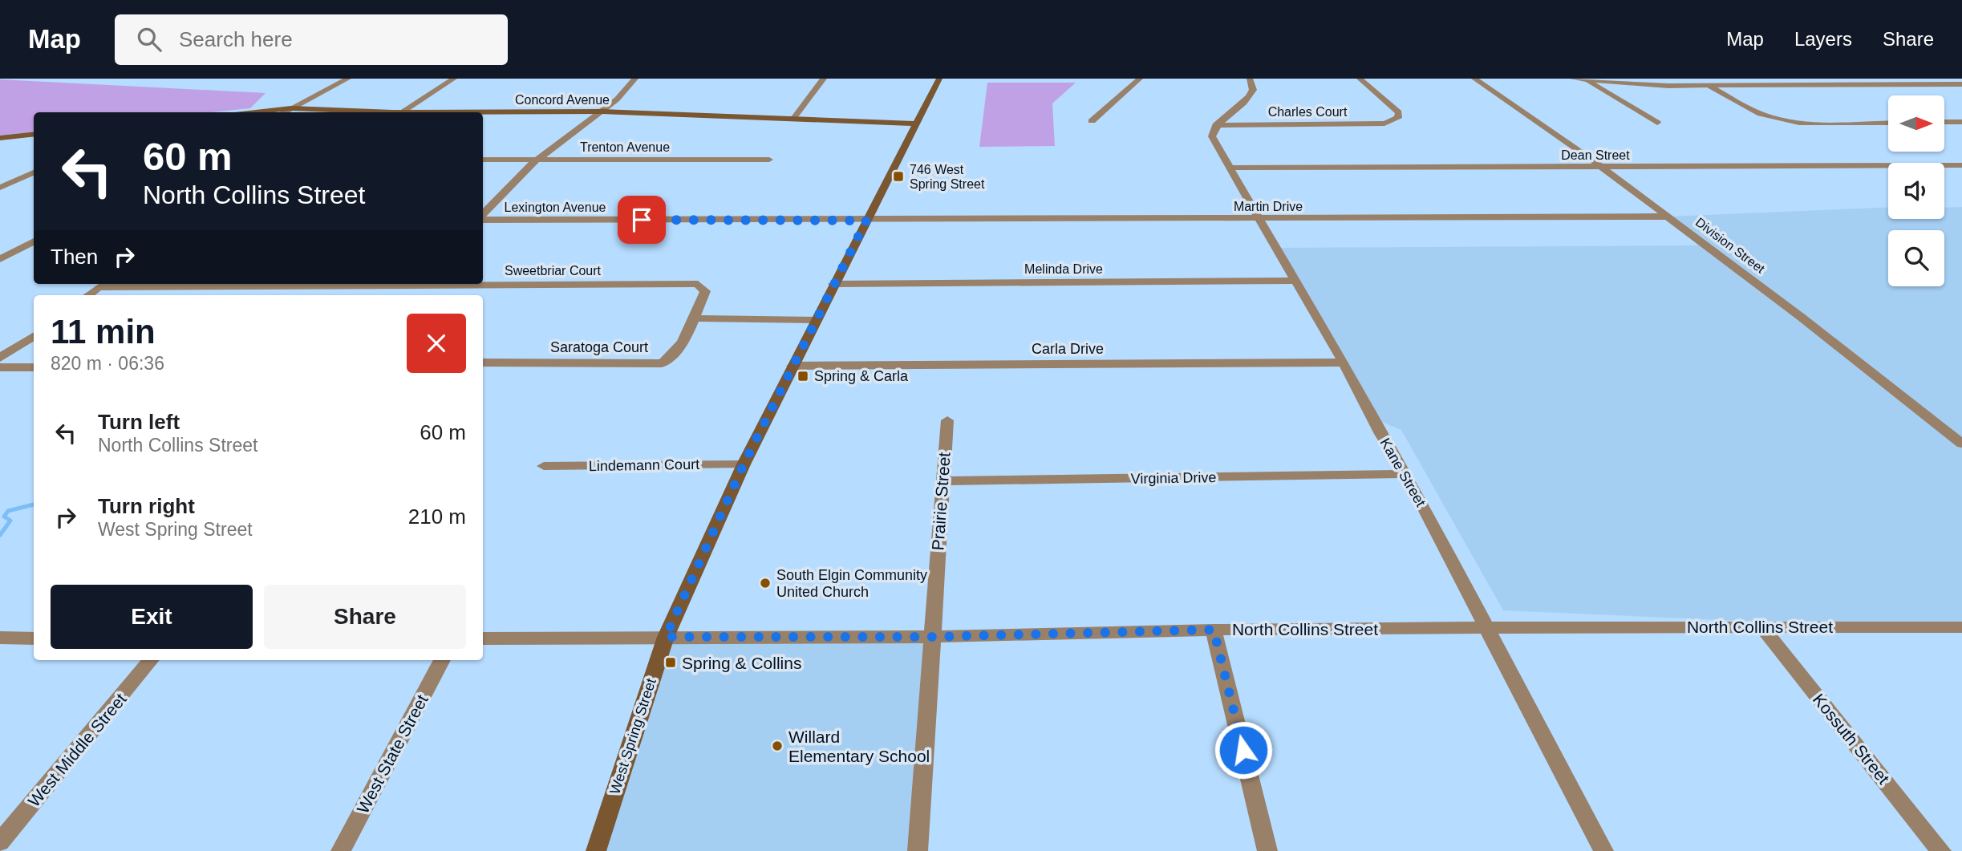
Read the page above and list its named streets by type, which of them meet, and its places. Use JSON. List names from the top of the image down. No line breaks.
{"streets":{"main road":["Concord Avenue","West Spring Street"],"street":["Charles Court","Trenton Avenue","Dean Street","Martin Drive","Lexington Avenue","Division Street","Melinda Drive","Sweetbriar Court","Saratoga Court","Carla Drive","Lindemann Court","Kane Street","Virginia Drive","Prairie Street","North Collins Street","Kossuth Street","West Middle Street","West State Street"]},"crossings":[["Concord Avenue","West Spring Street"],["Charles Court","Kane Street"],["Dean Street","Division Street"],["Dean Street","Kane Street"],["Martin Drive","Lexington Avenue"],["Martin Drive","Division Street"],["Martin Drive","Kane Street"],["Martin Drive","West Spring Street"],["Lexington Avenue","West Spring Street"],["Melinda Drive","Kane Street"],["Melinda Drive","West Spring Street"],["Sweetbriar Court","Saratoga Court"],["Carla Drive","Kane Street"],["Carla Drive","West Spring Street"],["Lindemann Court","West Spring Street"],["Kane Street","Virginia Drive"],["Kane Street","North Collins Street"],["Virginia Drive","Prairie Street"],["Prairie Street","North Collins Street"],["North Collins Street","West Spring Street"],["North Collins Street","Kossuth Street"]],"places":{"transit":["746 West Spring Street","Spring & Carla","Spring & Collins"],"other":["South Elgin Community United Church","Willard Elementary School"]},"north":"right","page":{"header":"Map","search":"Search here","nav":["Map","Layers","Share"],"turn":["60 m","North Collins Street"],"then":"Then","heading":["11 min","820 m · 06:36"],"list":[{"name":"Turn left","note":"North Collins Street","value":"60 m"},{"name":"Turn right","note":"West Spring Street","value":"210 m"}],"buttons":["Exit","Share"]}}
